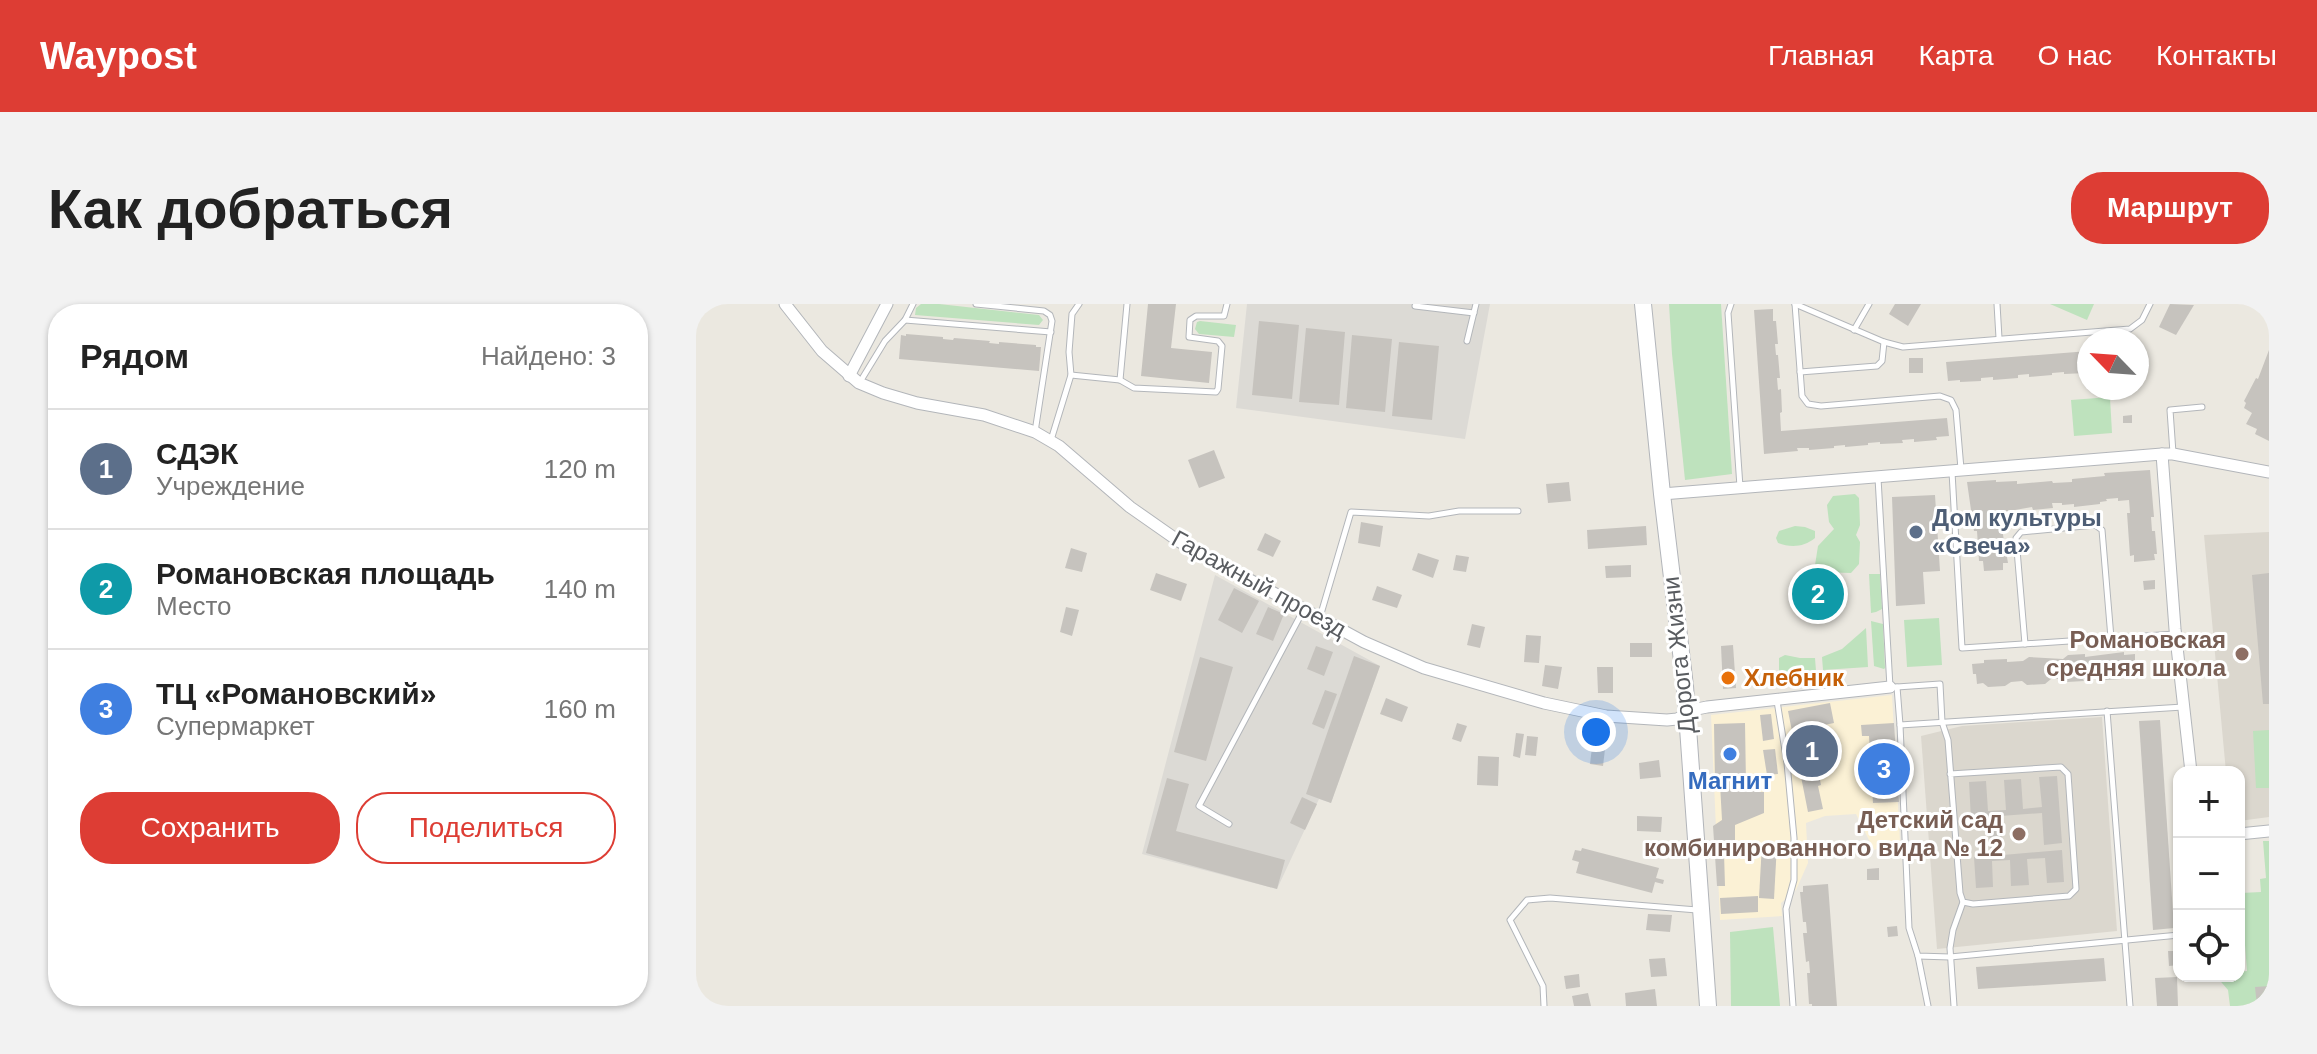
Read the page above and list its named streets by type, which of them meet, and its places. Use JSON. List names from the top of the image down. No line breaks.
{"streets":{"main road":["Дорога Жизни"],"street":["Гаражный проезд"]},"crossings":[["Гаражный проезд","Дорога Жизни"]],"places":["Дом культуры «Свеча»","Романовская средняя школа","Хлебник","Магнит","Детский сад комбинированного вида № 12"],"north":"top left","page":{"header":"Waypost","nav":["Главная","Карта","О нас","Контакты"],"buttons":["Маршрут",["Сохранить","Поделиться"]],"title":"Как добраться","heading":["Рядом","Найдено: 3"],"list":[{"mark":"1","name":"СДЭК","note":"Учреждение","value":"120 m"},{"mark":"2","name":"Романовская площадь","note":"Место","value":"140 m"},{"mark":"3","name":"ТЦ «Романовский»","note":"Супермаркет","value":"160 m"}],"pins":["2","1","3"],"map_buttons":["+","−"]}}
